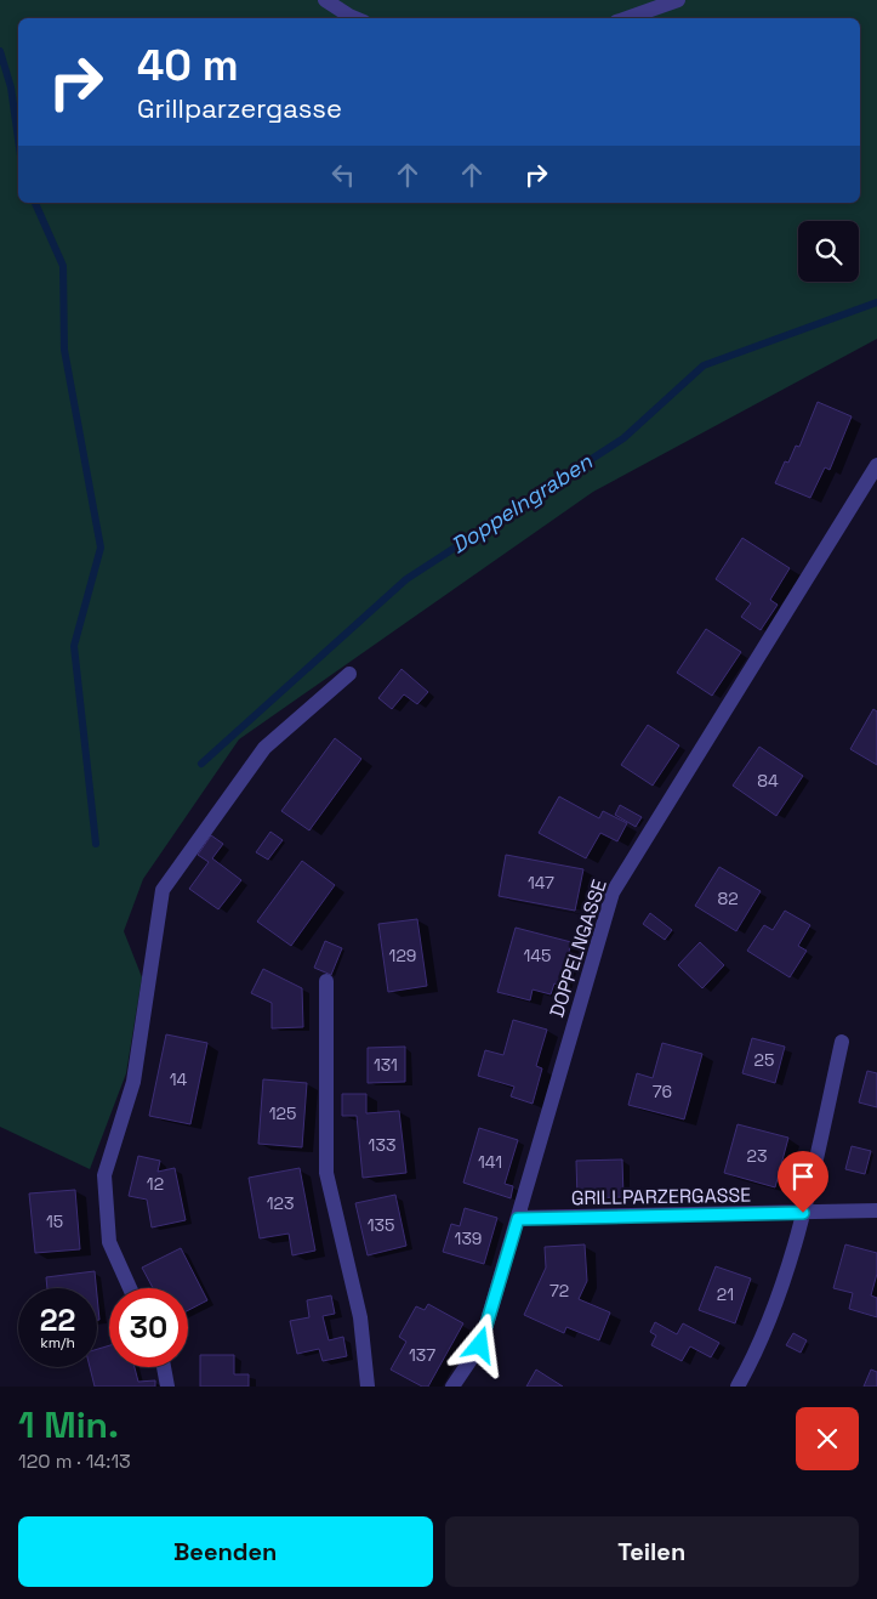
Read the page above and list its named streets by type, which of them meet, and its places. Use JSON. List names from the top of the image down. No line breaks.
{"streets":{"street":["DOPPELNGASSE","GRILLPARZERGASSE"]},"crossings":[["DOPPELNGASSE","GRILLPARZERGASSE"]],"water":["Doppelngraben"],"house_numbers":["84","147","82","129","145","25","131","14","76","125","133","23","141","12","123","15","135","139","72","21","137"],"page":{"turn":["40 m","Grillparzergasse"],"speed":"22 km/h","limit":"30","heading":["1 Min.","120 m · 14:13"],"buttons":["Beenden","Teilen"]}}
